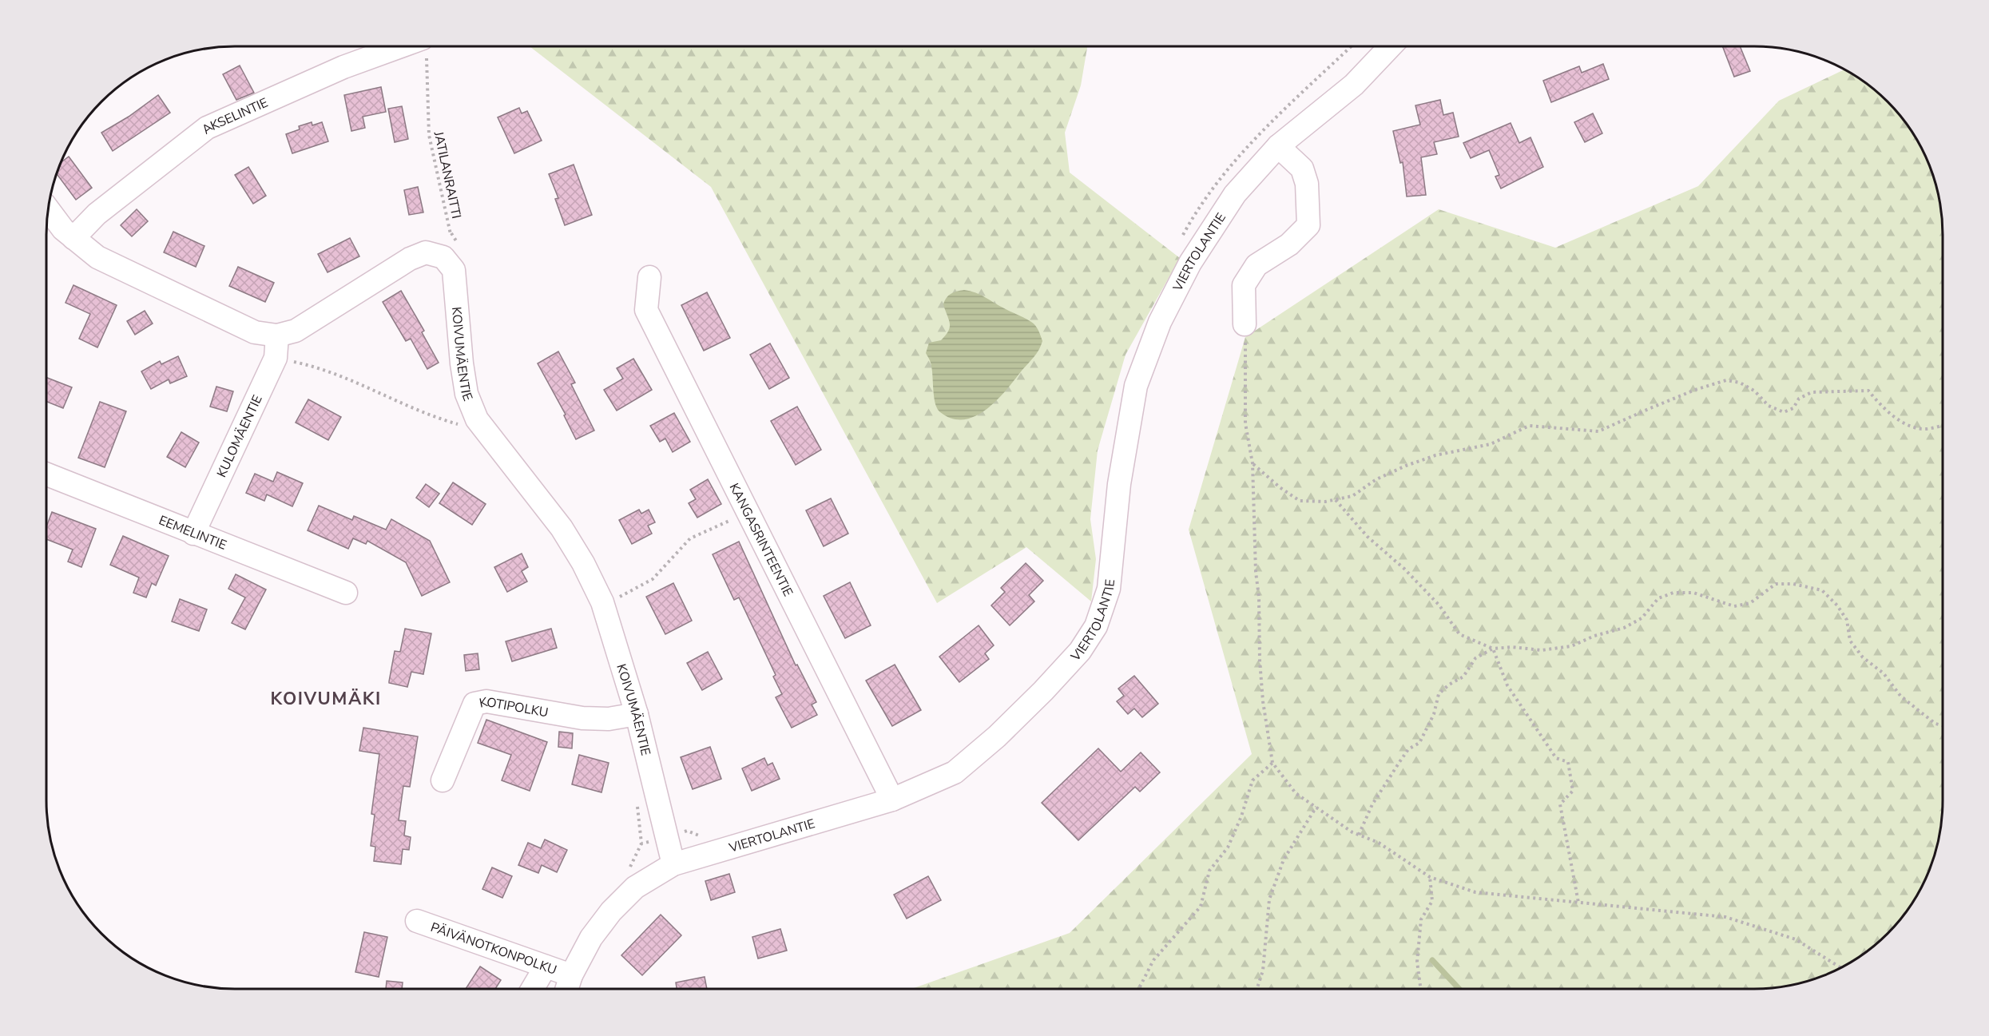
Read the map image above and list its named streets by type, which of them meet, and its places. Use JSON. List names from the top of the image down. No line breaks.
{"streets":{"street":["AKSELINTIE","VIERTOLANTIE","KOIVUMÄENTIE","KULOMÄENTIE","EEMELINTIE","KANGASRINTEENTIE","KOTIPOLKU","PÄIVÄNOTKONPOLKU"],"path":["JATILANRAITTI"]},"crossings":[["AKSELINTIE","JATILANRAITTI"],["JATILANRAITTI","KOIVUMÄENTIE"],["VIERTOLANTIE","KOIVUMÄENTIE"],["VIERTOLANTIE","KANGASRINTEENTIE"],["VIERTOLANTIE","PÄIVÄNOTKONPOLKU"],["KOIVUMÄENTIE","KOTIPOLKU"],["KULOMÄENTIE","EEMELINTIE"]],"districts":["KOIVUMÄKI"]}
